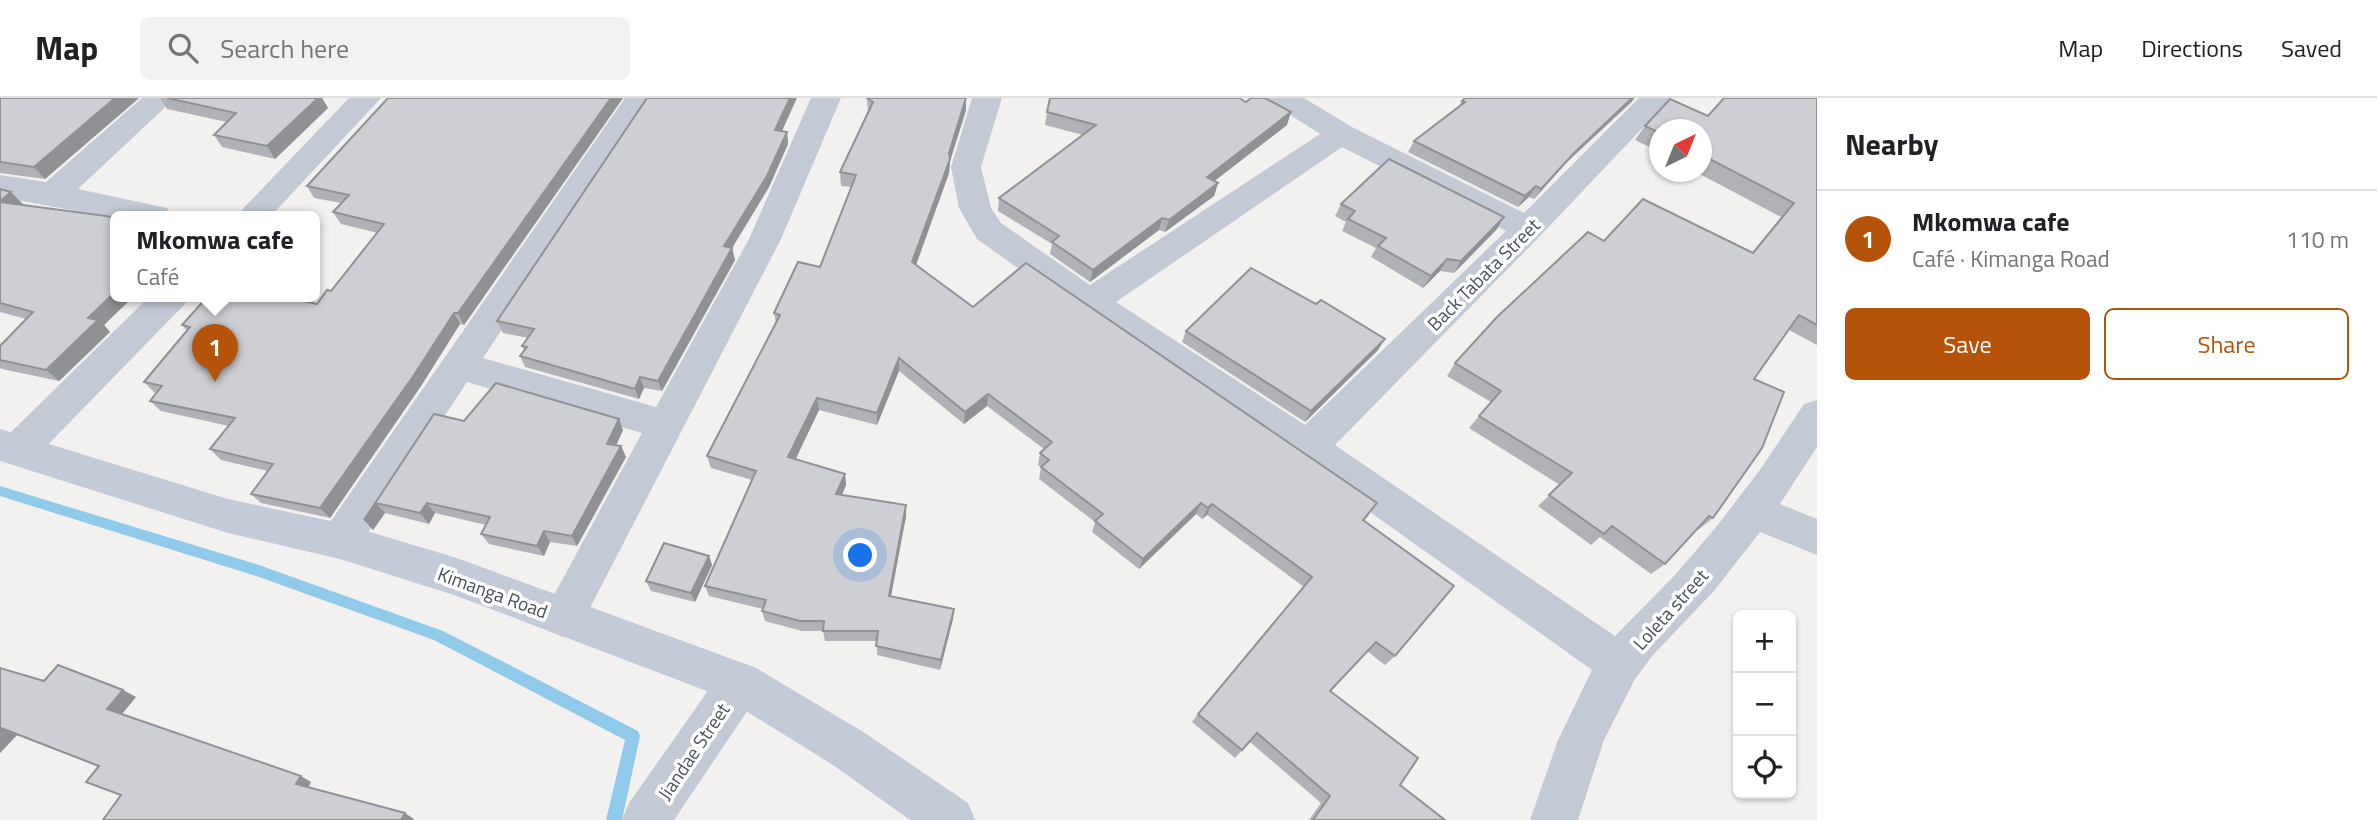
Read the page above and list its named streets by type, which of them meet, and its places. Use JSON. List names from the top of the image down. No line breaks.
{"streets":{"street":["Back Tabata Street","Kimanga Road","Loleta street","Jiandae Street"]},"crossings":[["Kimanga Road","Jiandae Street"]],"north":"top right","page":{"header":"Map","search":"Search here","nav":["Map","Directions","Saved"],"heading":"Nearby","list":[{"mark":"1","name":"Mkomwa cafe","note":"Café · Kimanga Road","value":"110 m"}],"popup":["Mkomwa cafe","Café"],"buttons":["Save","Share"],"pins":"1","map_buttons":["+","−"]}}
